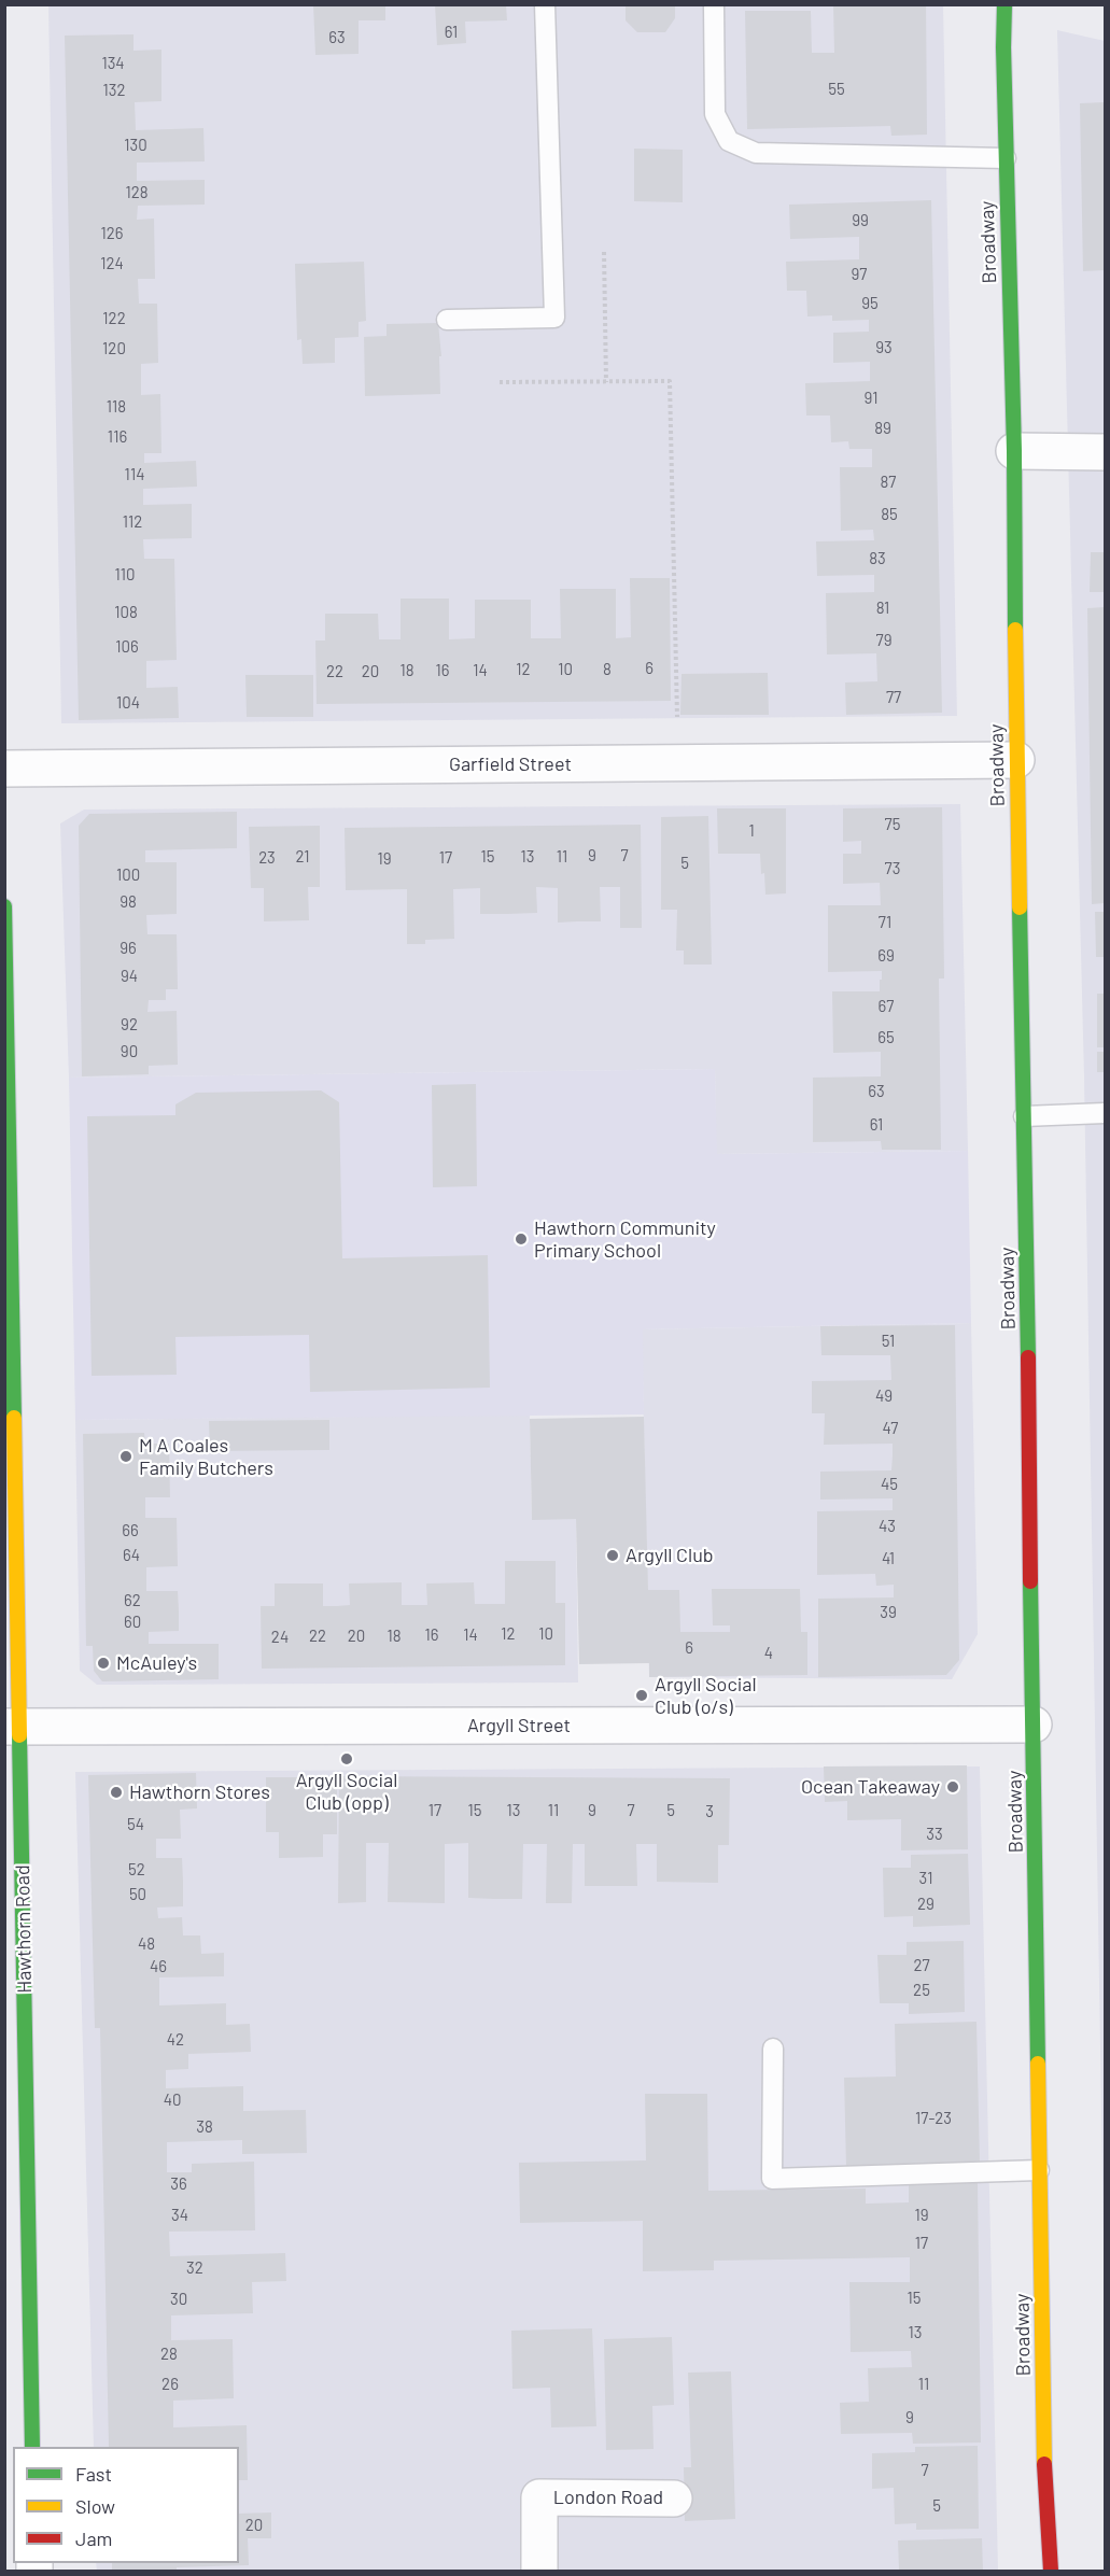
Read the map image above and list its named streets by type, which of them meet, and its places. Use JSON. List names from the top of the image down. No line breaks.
{"streets":{"street":["Broadway","Garfield Street","Argyll Street","Hawthorn Road","London Road"]},"crossings":[["Broadway","Garfield Street"],["Broadway","Argyll Street"],["Argyll Street","Hawthorn Road"]],"places":["Hawthorn Community Primary School","M A Coales Family Butchers","Argyll Club","McAuley's","Argyll Social Club (o/s)","Argyll Social Club (opp)","Ocean Takeaway","Hawthorn Stores"],"house_numbers":["61","63","134","55","132","130","128","99","126","124","97","95","122","93","120","91","118","89","116","114","87","85","112","83","110","81","108","79","106","6","12","10","8","18","16","14","22","20","77","104","75","1","9","7","21","15","13","11","23","17","19","5","73","100","98","71","96","69","94","67","92","65","90","63","61","51","49","47","45","43","66","64","41","62","39","60","12","10","16","14","22","20","18","24","6","4","17","15","13","11","9","7","5","3","54","33","52","31","50","29","48","27","46","25","42","40","17-23","38","36","34","19","17","32","15","30","13","28","26","11","9","7","5","20"],"legend":["Fast","Slow","Jam"]}
